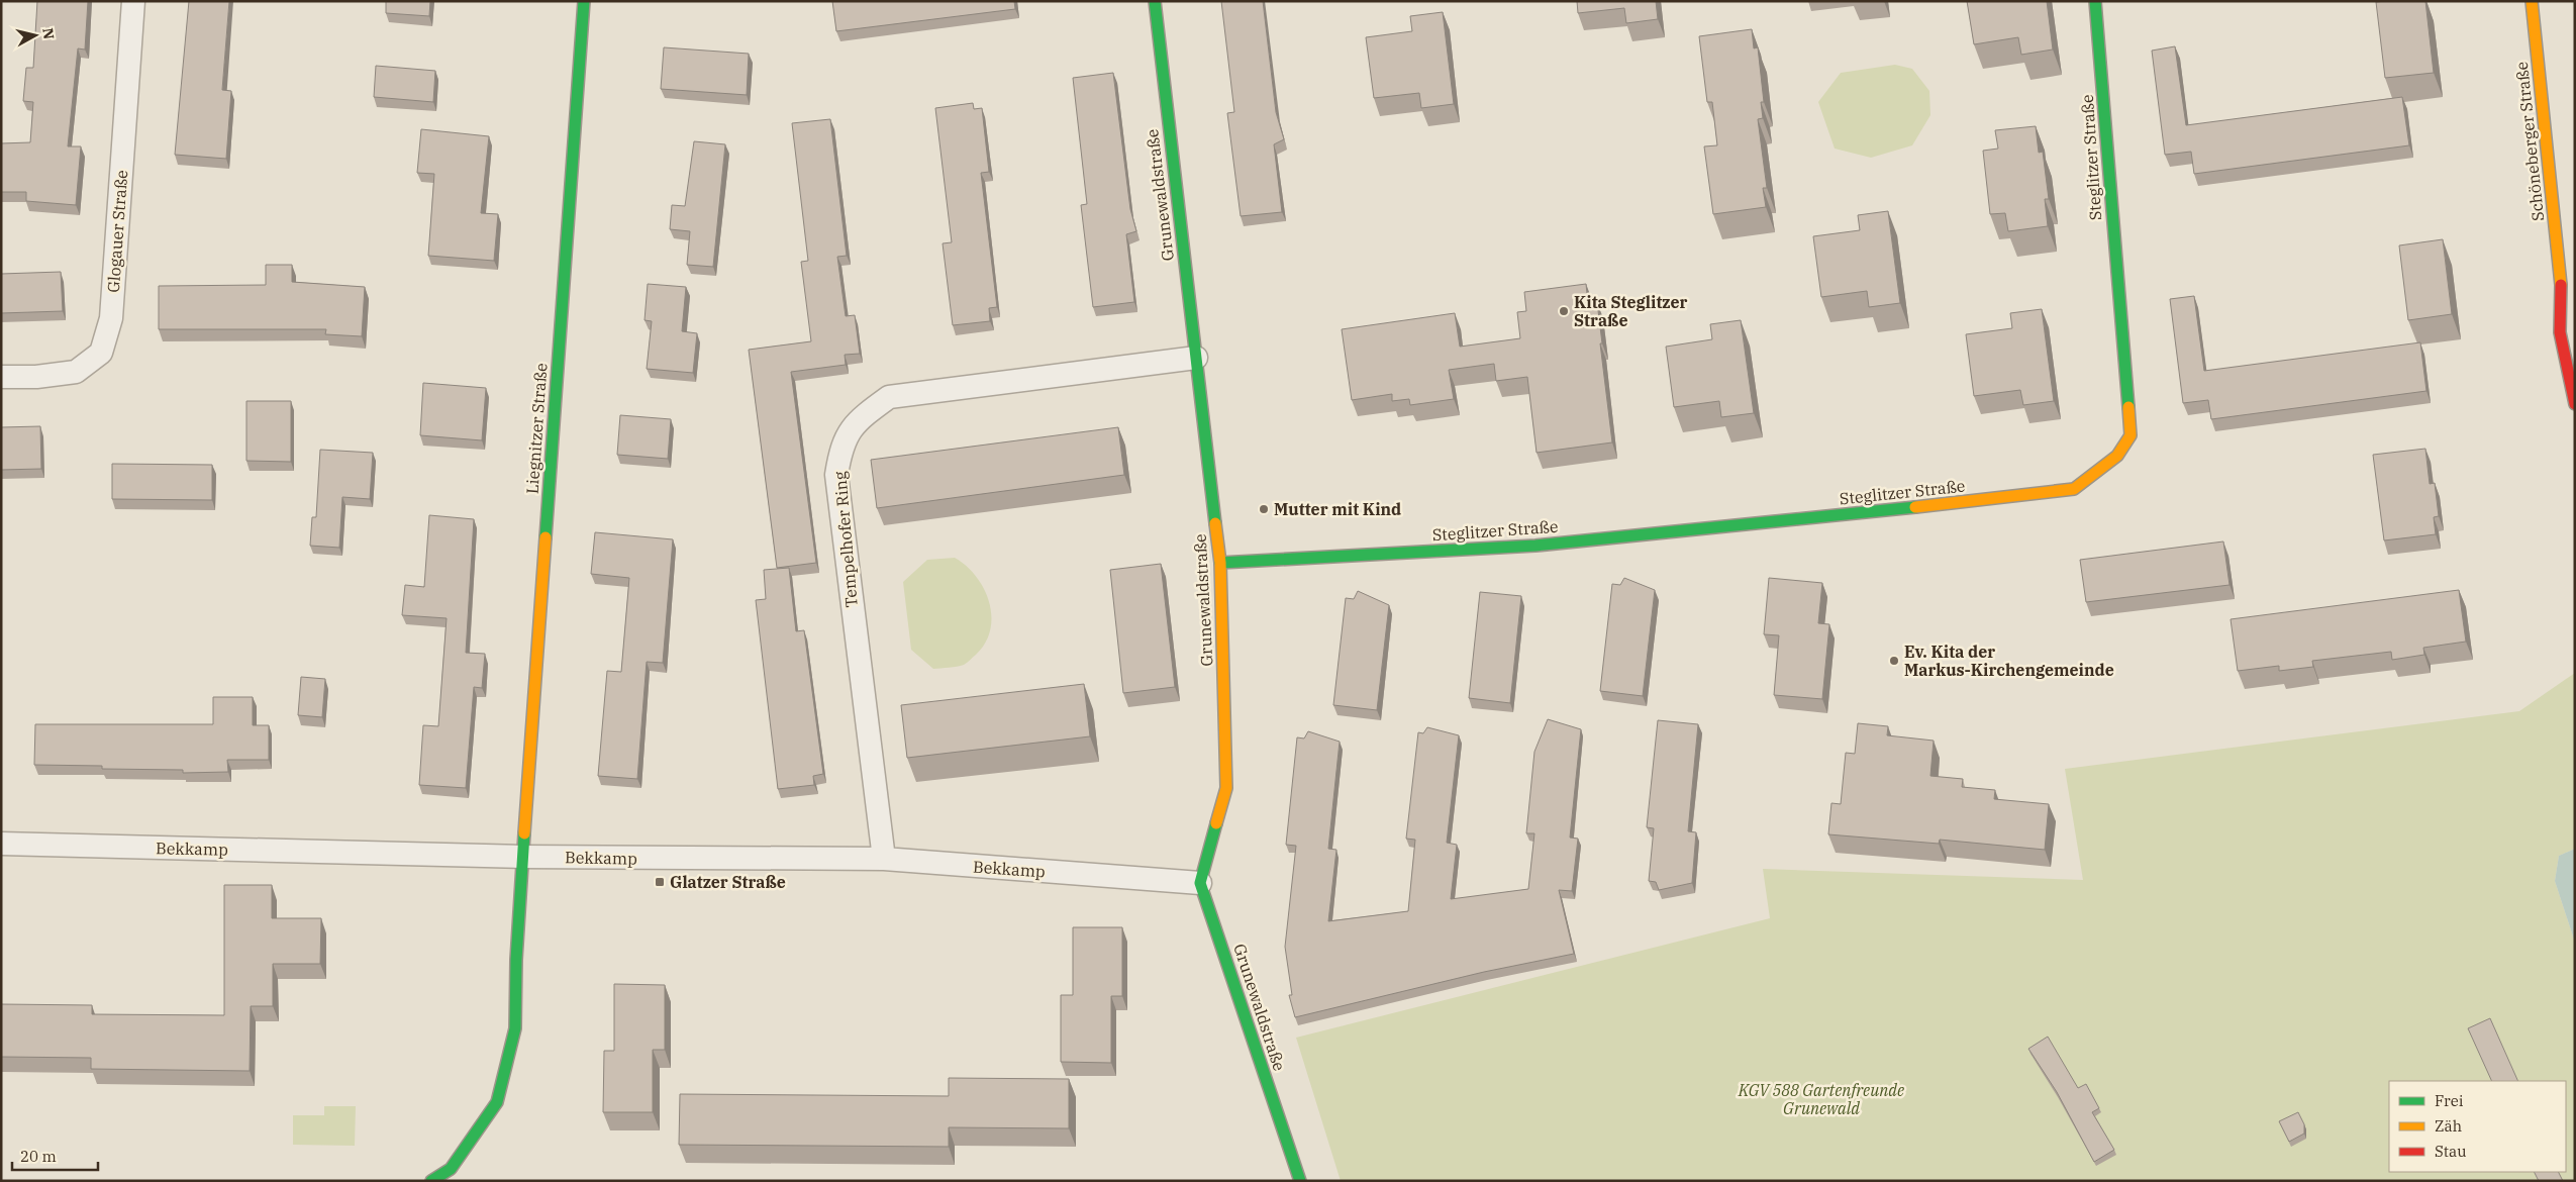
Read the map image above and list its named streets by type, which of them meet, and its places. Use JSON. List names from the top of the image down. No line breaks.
{"streets":{"street":["Schöneberger Straße","Steglitzer Straße","Grunewaldstraße","Glogauer Straße","Liegnitzer Straße","Tempelhofer Ring","Bekkamp"]},"crossings":[["Steglitzer Straße","Grunewaldstraße"],["Grunewaldstraße","Tempelhofer Ring"],["Grunewaldstraße","Bekkamp"],["Liegnitzer Straße","Bekkamp"],["Tempelhofer Ring","Bekkamp"]],"parks":["KGV 588 Gartenfreunde Grunewald"],"places":{"other":["Kita Steglitzer Straße","Mutter mit Kind","Ev. Kita der Markus-Kirchengemeinde"],"transit":["Glatzer Straße"]},"legend":["Frei","Zäh","Stau"],"scale_bar":"20 m","north":"right"}
